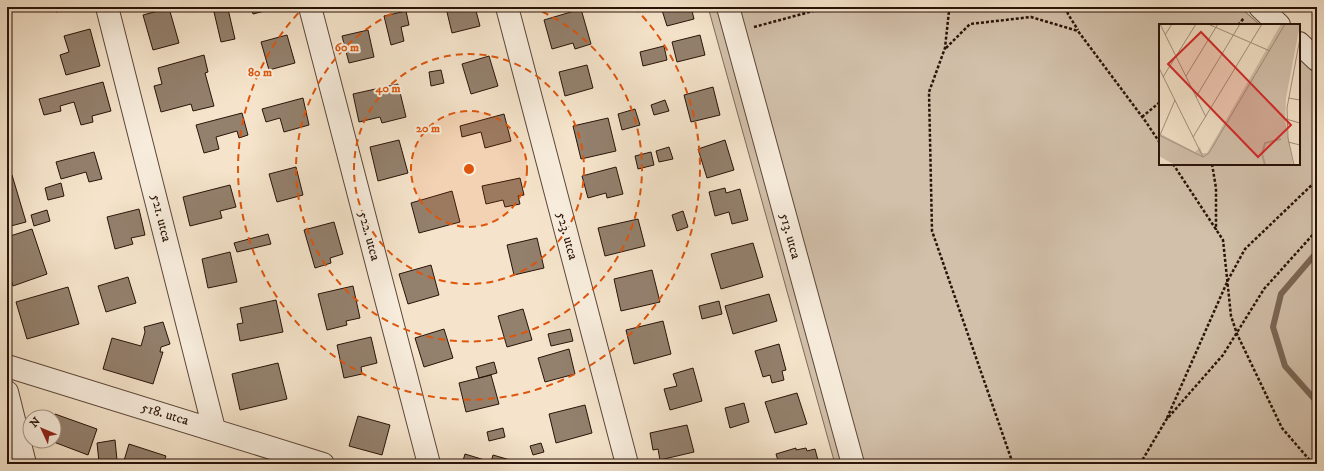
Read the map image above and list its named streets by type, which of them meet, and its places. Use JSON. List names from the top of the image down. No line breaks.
{"streets":{"street":["521. utca","522. utca","523. utca","513. utca","518. utca"]},"crossings":[["521. utca","518. utca"]],"north":"top left","rings":["60 m","80 m","40 m","20 m"]}
